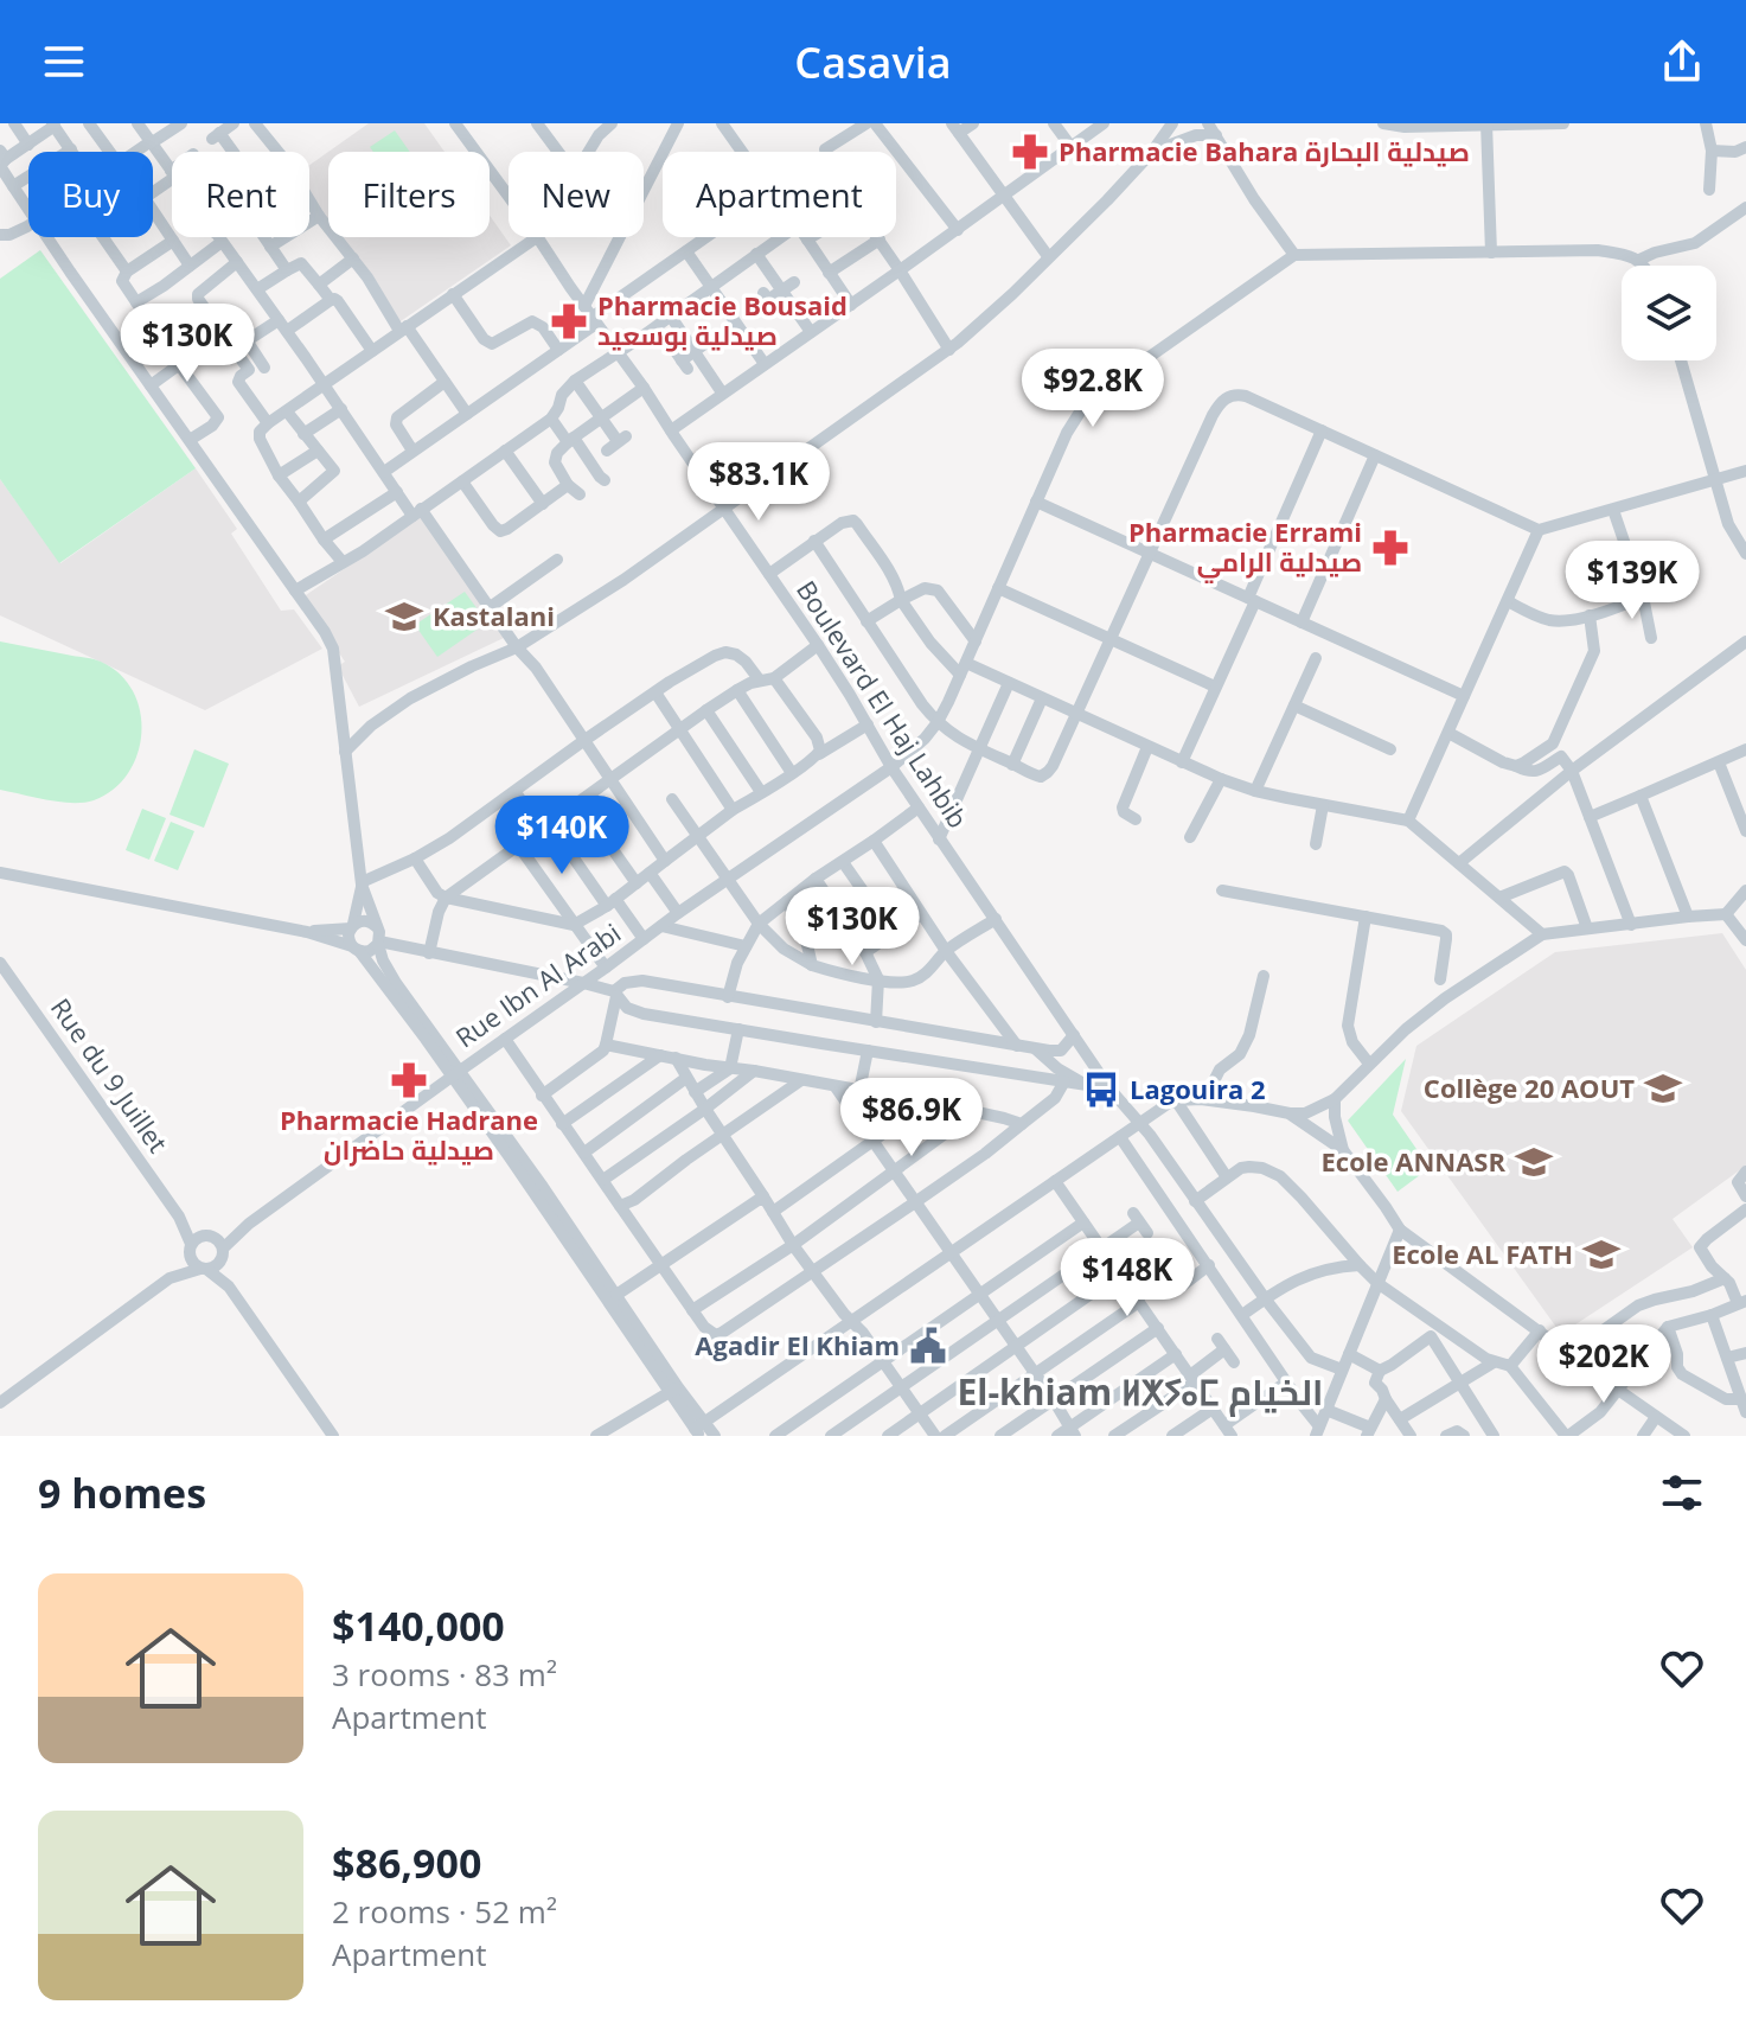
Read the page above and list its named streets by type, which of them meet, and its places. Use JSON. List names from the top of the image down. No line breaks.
{"streets":{"street":["Boulevard El Haj Lahbib","Rue Ibn Al Arabi","Rue du 9 Juillet"]},"crossings":[["Boulevard El Haj Lahbib","Rue Ibn Al Arabi"],["Rue Ibn Al Arabi","Rue du 9 Juillet"]],"districts":["El-khiam ⵍⵅⵢⴰⵎ الخيام"],"places":{"pharmacy":["Pharmacie Bahara صيدلية البحارة","Pharmacie Bousaid صيدلية بوسعيد","Pharmacie Errami صيدلية الرامي","Pharmacie Hadrane صيدلية حاضران"],"school or university":["Kastalani","Collège 20 AOUT","Ecole ANNASR","Ecole AL FATH"],"bus stop":["Lagouira 2"],"public building":["Agadir El Khiam"]},"page":{"header":"Casavia","chip":["Buy","Rent","Filters","New","Apartment"],"price":["$130K","$92.8K","$83.1K","$139K","$140K","$130K","$86.9K","$148K","$202K"],"heading":"9 homes","list":[{"name":"$140,000","note":"3 rooms · 83 m² · Apartment"},{"name":"$86,900","note":"2 rooms · 52 m² · Apartment"}]}}
